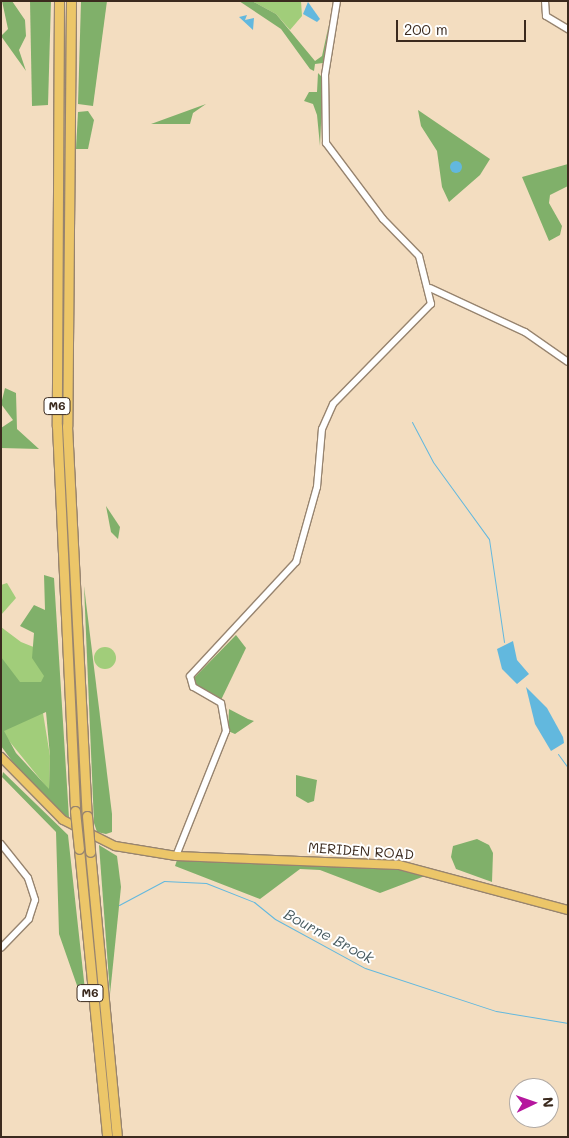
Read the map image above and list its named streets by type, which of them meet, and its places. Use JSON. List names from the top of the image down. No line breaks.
{"streets":{"highway":["M6"],"main road":["MERIDEN ROAD"]},"water":["Bourne Brook"],"scale_bar":"200 m","north":"right"}
